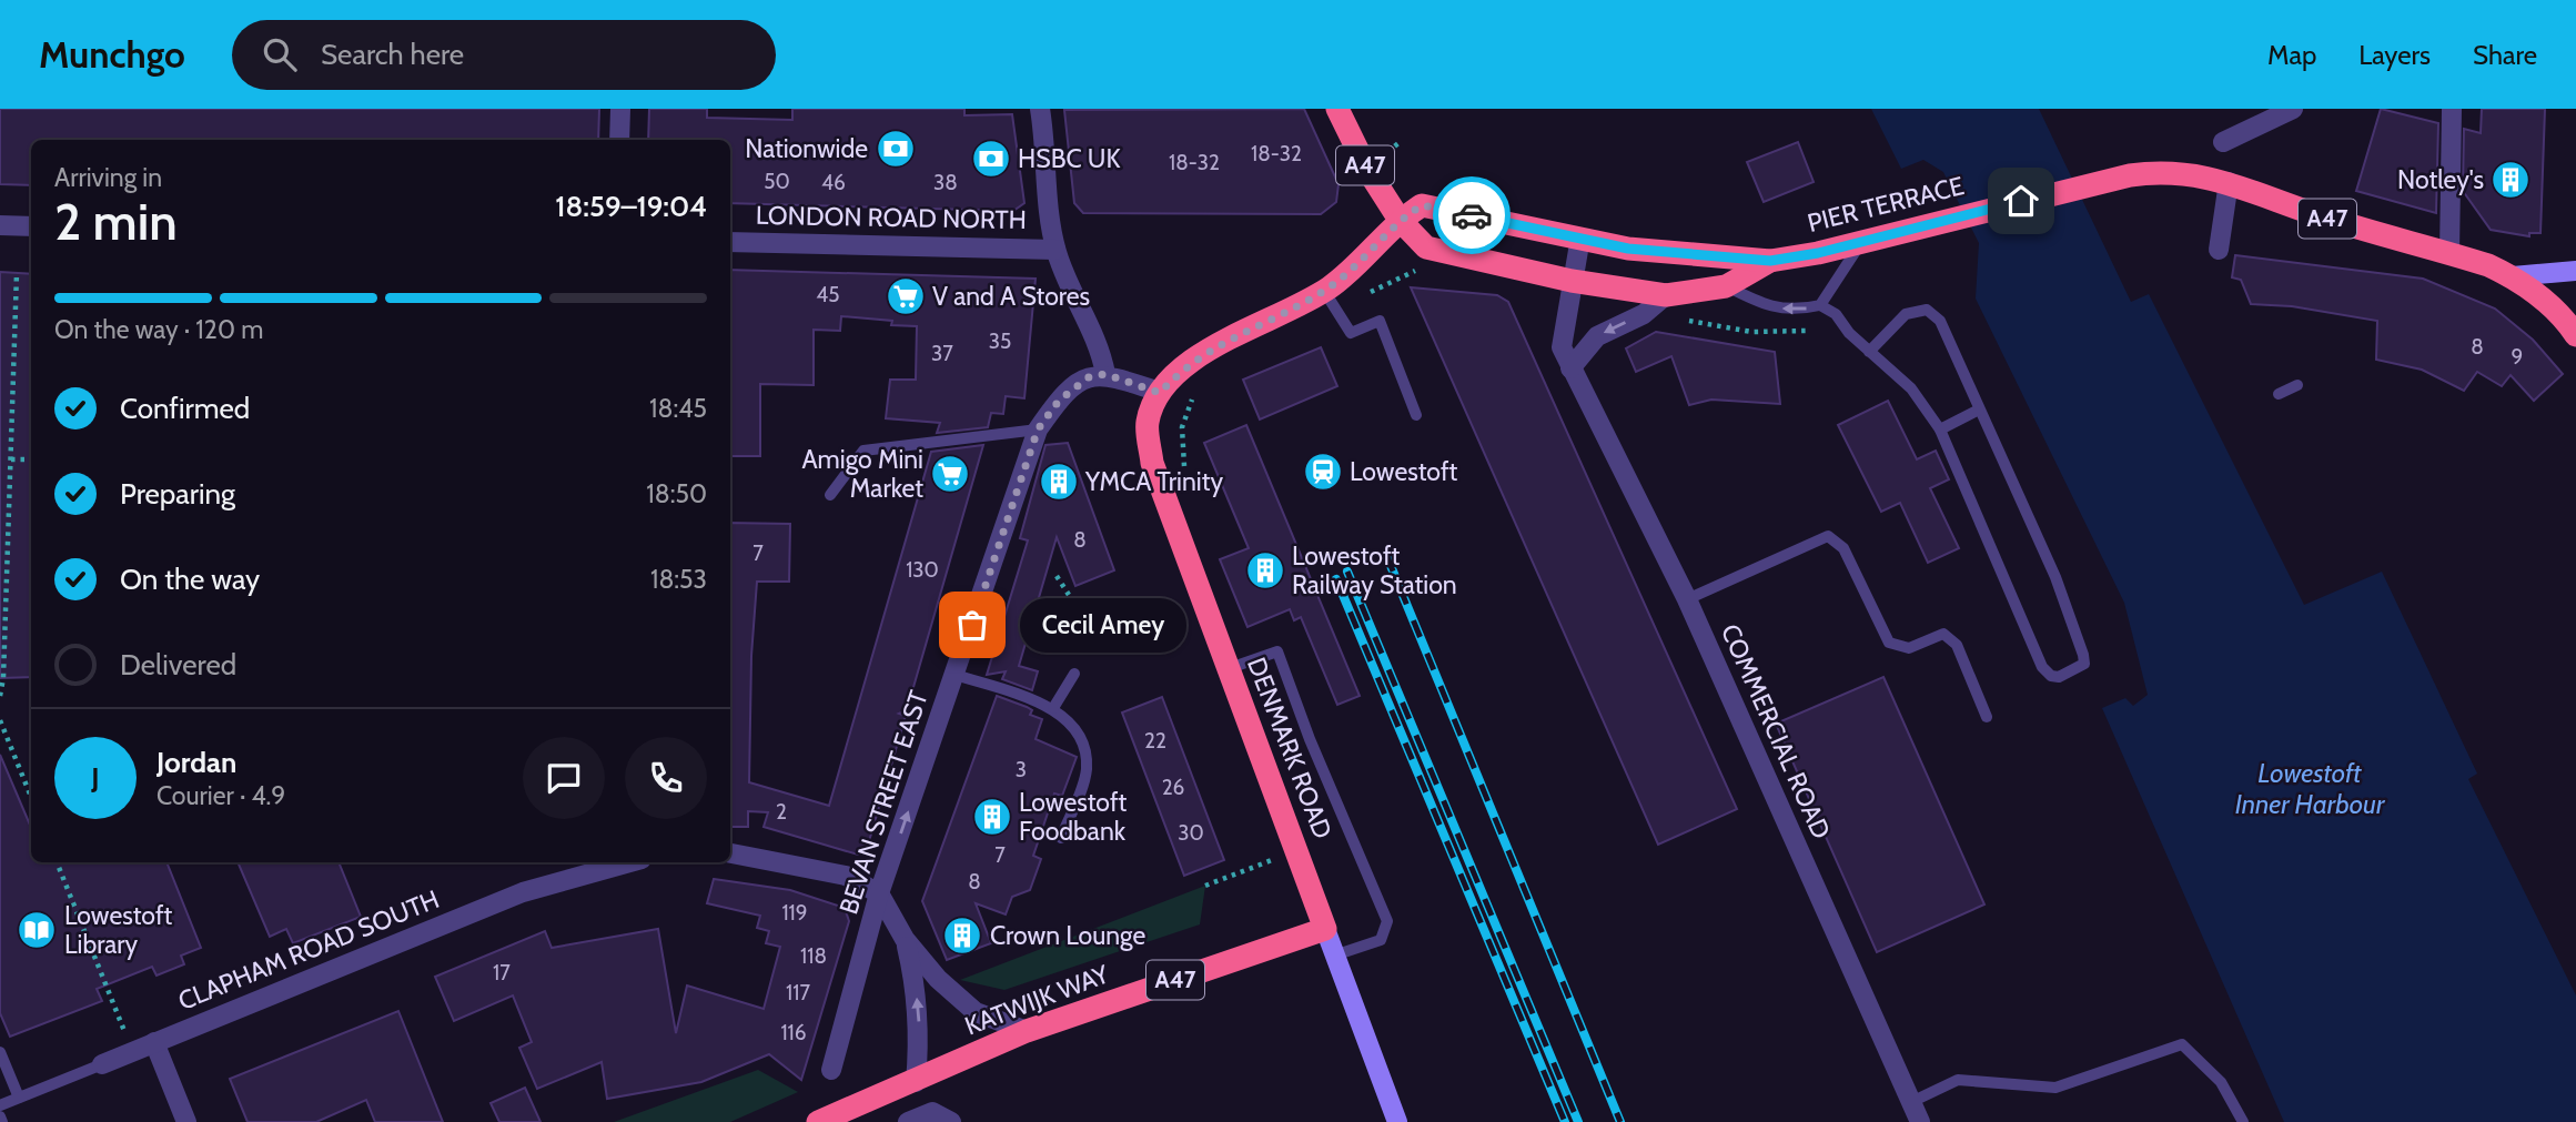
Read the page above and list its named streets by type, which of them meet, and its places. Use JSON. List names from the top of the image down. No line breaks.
{"streets":{"highway":["A47","PIER TERRACE","DENMARK ROAD","KATWIJK WAY"],"street":["LONDON ROAD NORTH","COMMERCIAL ROAD","BEVAN STREET EAST","CLAPHAM ROAD SOUTH"]},"crossings":[["A47","PIER TERRACE"],["A47","COMMERCIAL ROAD"],["A47","DENMARK ROAD"],["DENMARK ROAD","KATWIJK WAY"]],"water":["Lowestoft Inner Harbour"],"places":{"bank":["Nationwide","HSBC UK"],"building":["Notley's","YMCA Trinity","Lowestoft Railway Station","Lowestoft Foodbank","Crown Lounge"],"supermarket":["V and A Stores","Amigo Mini Market"],"station":["Lowestoft"],"other":["Cecil Amey"],"library":["Lowestoft Library"]},"house_numbers":["18-32","18-32","50","46","38","45","35","8","37","9","8","7","130","22","3","26","2","30","7","8","119","118","17","117","116"],"page":{"header":"Munchgo","search":"Search here","nav":["Map","Layers","Share"],"heading":["2 min","Arriving in","18:59–19:04"],"panel":["Jordan","Courier · 4.9"],"bar":"On the way · 120 m","list":[["Confirmed","18:45"],["Preparing","18:50"],["On the way","18:53"],"Delivered"],"bubble":"Cecil Amey","round":"J"}}
